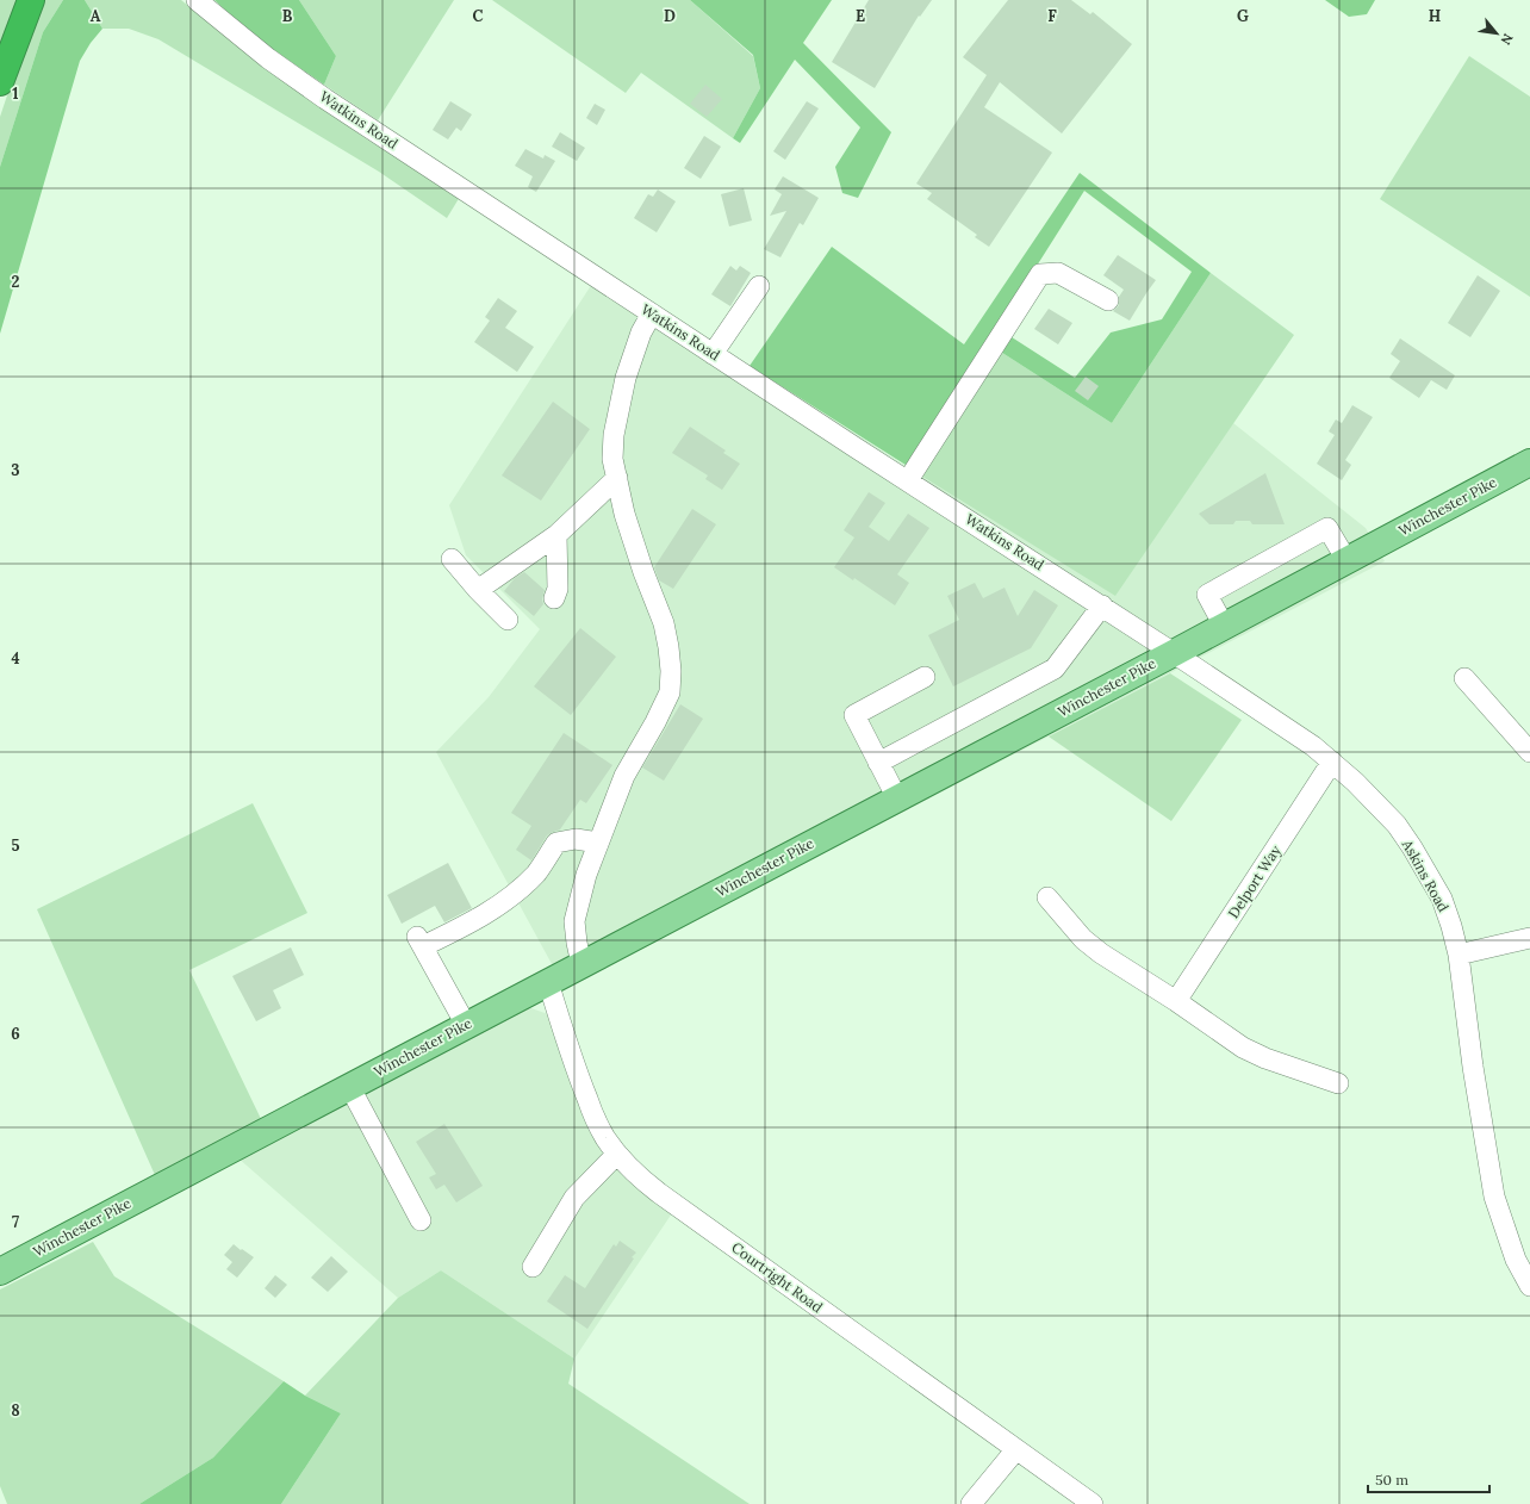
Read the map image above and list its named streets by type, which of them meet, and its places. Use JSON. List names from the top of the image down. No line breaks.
{"streets":{"main road":["Winchester Pike"],"street":["Watkins Road","Askins Road","Delport Way","Courtright Road"]},"crossings":[["Watkins Road","Winchester Pike"],["Watkins Road","Askins Road"],["Winchester Pike","Askins Road"],["Winchester Pike","Courtright Road"],["Askins Road","Delport Way"]],"scale_bar":"50 m","north":"bottom right","grid":{"columns":["A","B","C","D","E","F","G","H"],"rows":["1","2","3","4","5","6","7","8"]}}
